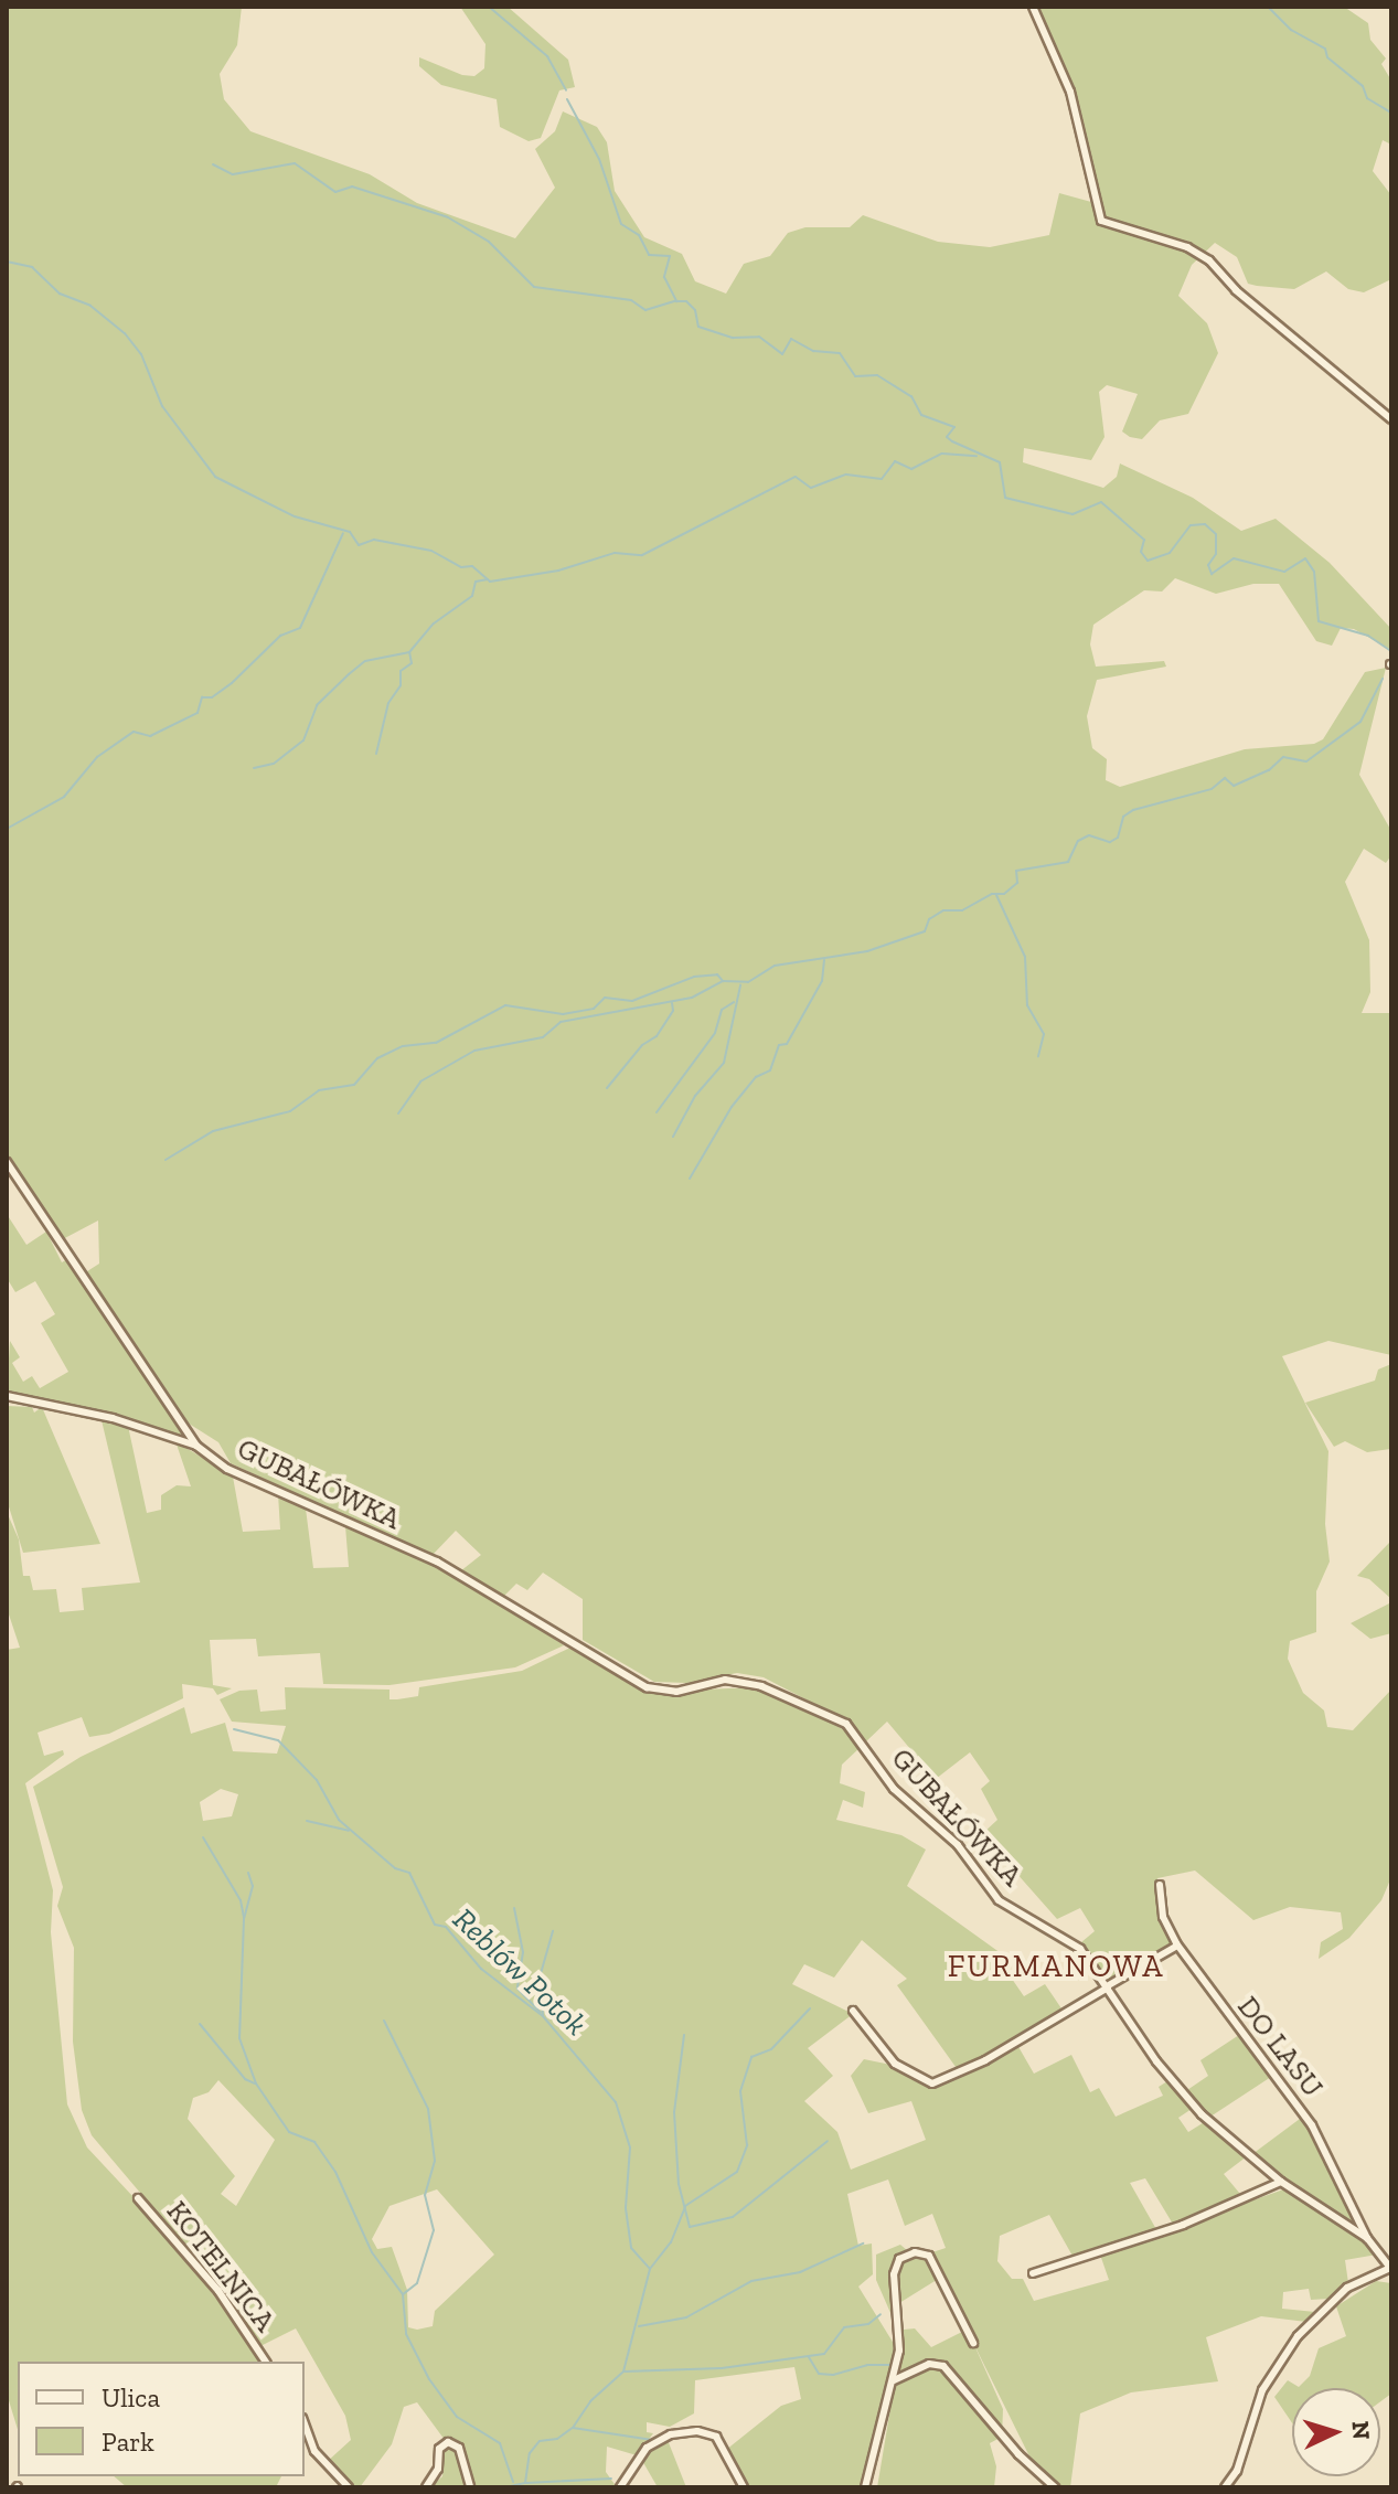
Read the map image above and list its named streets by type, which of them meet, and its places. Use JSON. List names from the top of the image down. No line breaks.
{"streets":{"street":["GUBAŁÓWKA","DO LASU","KOTELNICA"]},"crossings":[["GUBAŁÓWKA","DO LASU"]],"districts":["FURMANOWA"],"water":["Reblów Potok"],"legend":["Ulica","Park"],"north":"right"}
